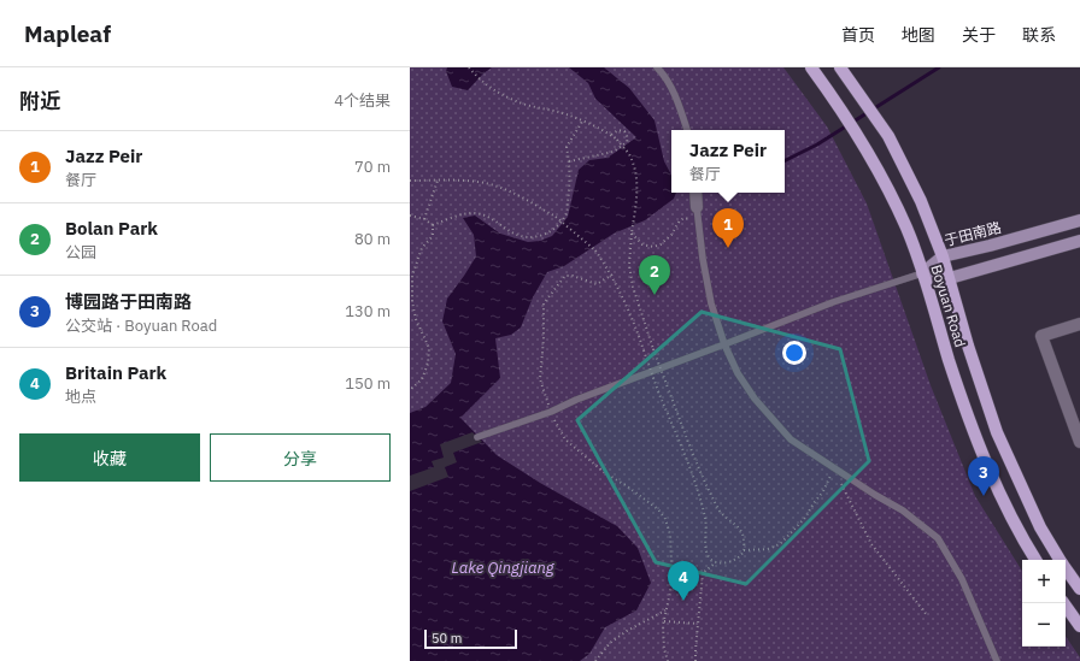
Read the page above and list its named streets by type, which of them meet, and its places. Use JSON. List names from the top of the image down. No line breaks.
{"streets":{"main road":["Boyuan Road"],"street":["于田南路"]},"crossings":[["于田南路","Boyuan Road"]],"water":["Lake Qingjiang"],"scale_bar":"50 m","page":{"header":"Mapleaf","nav":["首页","地图","关于","联系"],"heading":["附近","4个结果"],"list":[{"mark":"1","name":"Jazz Peir","note":"餐厅","value":"70 m"},{"mark":"2","name":"Bolan Park","note":"公园","value":"80 m"},{"mark":"3","name":"博园路于田南路","note":"公交站 · Boyuan Road","value":"130 m"},{"mark":"4","name":"Britain Park","note":"地点","value":"150 m"}],"popup":["Jazz Peir","餐厅"],"pins":["1","2","3","4"],"buttons":["收藏","分享"],"map_buttons":["+","−"],"scale":"50 m"}}
